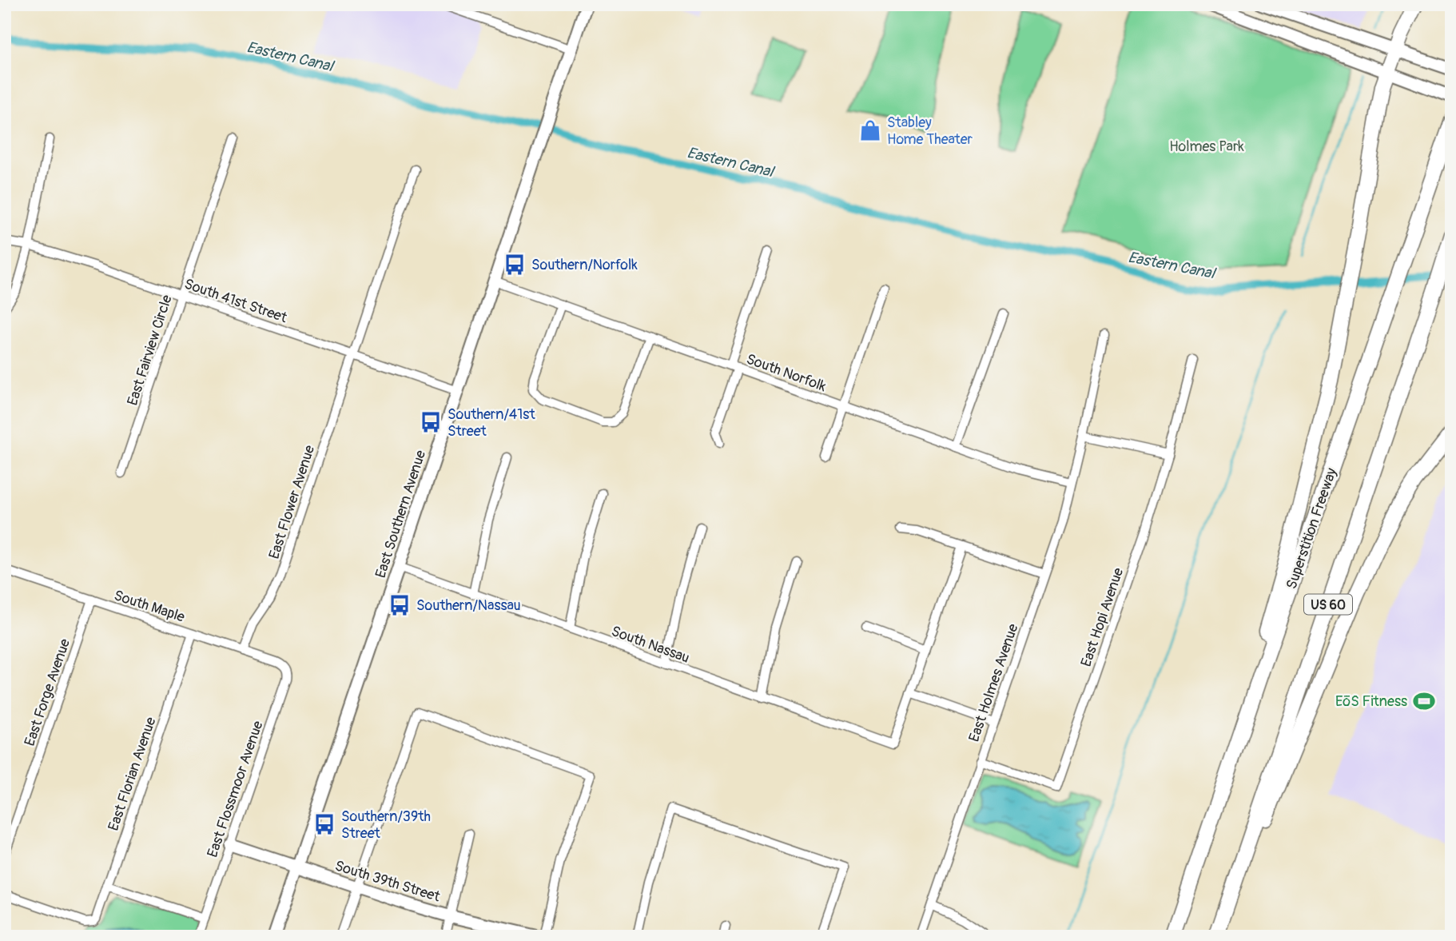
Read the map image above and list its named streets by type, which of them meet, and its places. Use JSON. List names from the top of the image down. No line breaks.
{"streets":{"highway":["Superstition Freeway","US 60"],"main road":["East Southern Avenue","South 39th Street"],"street":["South 41st Street","East Fairview Circle","South Norfolk","East Flower Avenue","South Maple","East Hopi Avenue","South Nassau","East Holmes Avenue","East Forge Avenue","East Florian Avenue","East Flossmoor Avenue"]},"crossings":[["South 41st Street","East Fairview Circle"],["South 41st Street","East Flower Avenue"],["South 41st Street","East Southern Avenue"],["South Norfolk","East Southern Avenue"],["South Norfolk","East Holmes Avenue"],["East Flower Avenue","South Maple"],["East Southern Avenue","South Nassau"],["East Southern Avenue","South 39th Street"],["South Maple","East Forge Avenue"],["South Maple","East Florian Avenue"],["South Maple","East Flossmoor Avenue"],["East Hopi Avenue","East Holmes Avenue"],["East Flossmoor Avenue","South 39th Street"]],"water":["Eastern Canal"],"parks":["Holmes Park"],"places":{"shop":["Stabley Home Theater"],"bus stop":["Southern/Norfolk","Southern/41st Street","Southern/Nassau","Southern/39th Street"],"sports":["EōS Fitness"]}}
